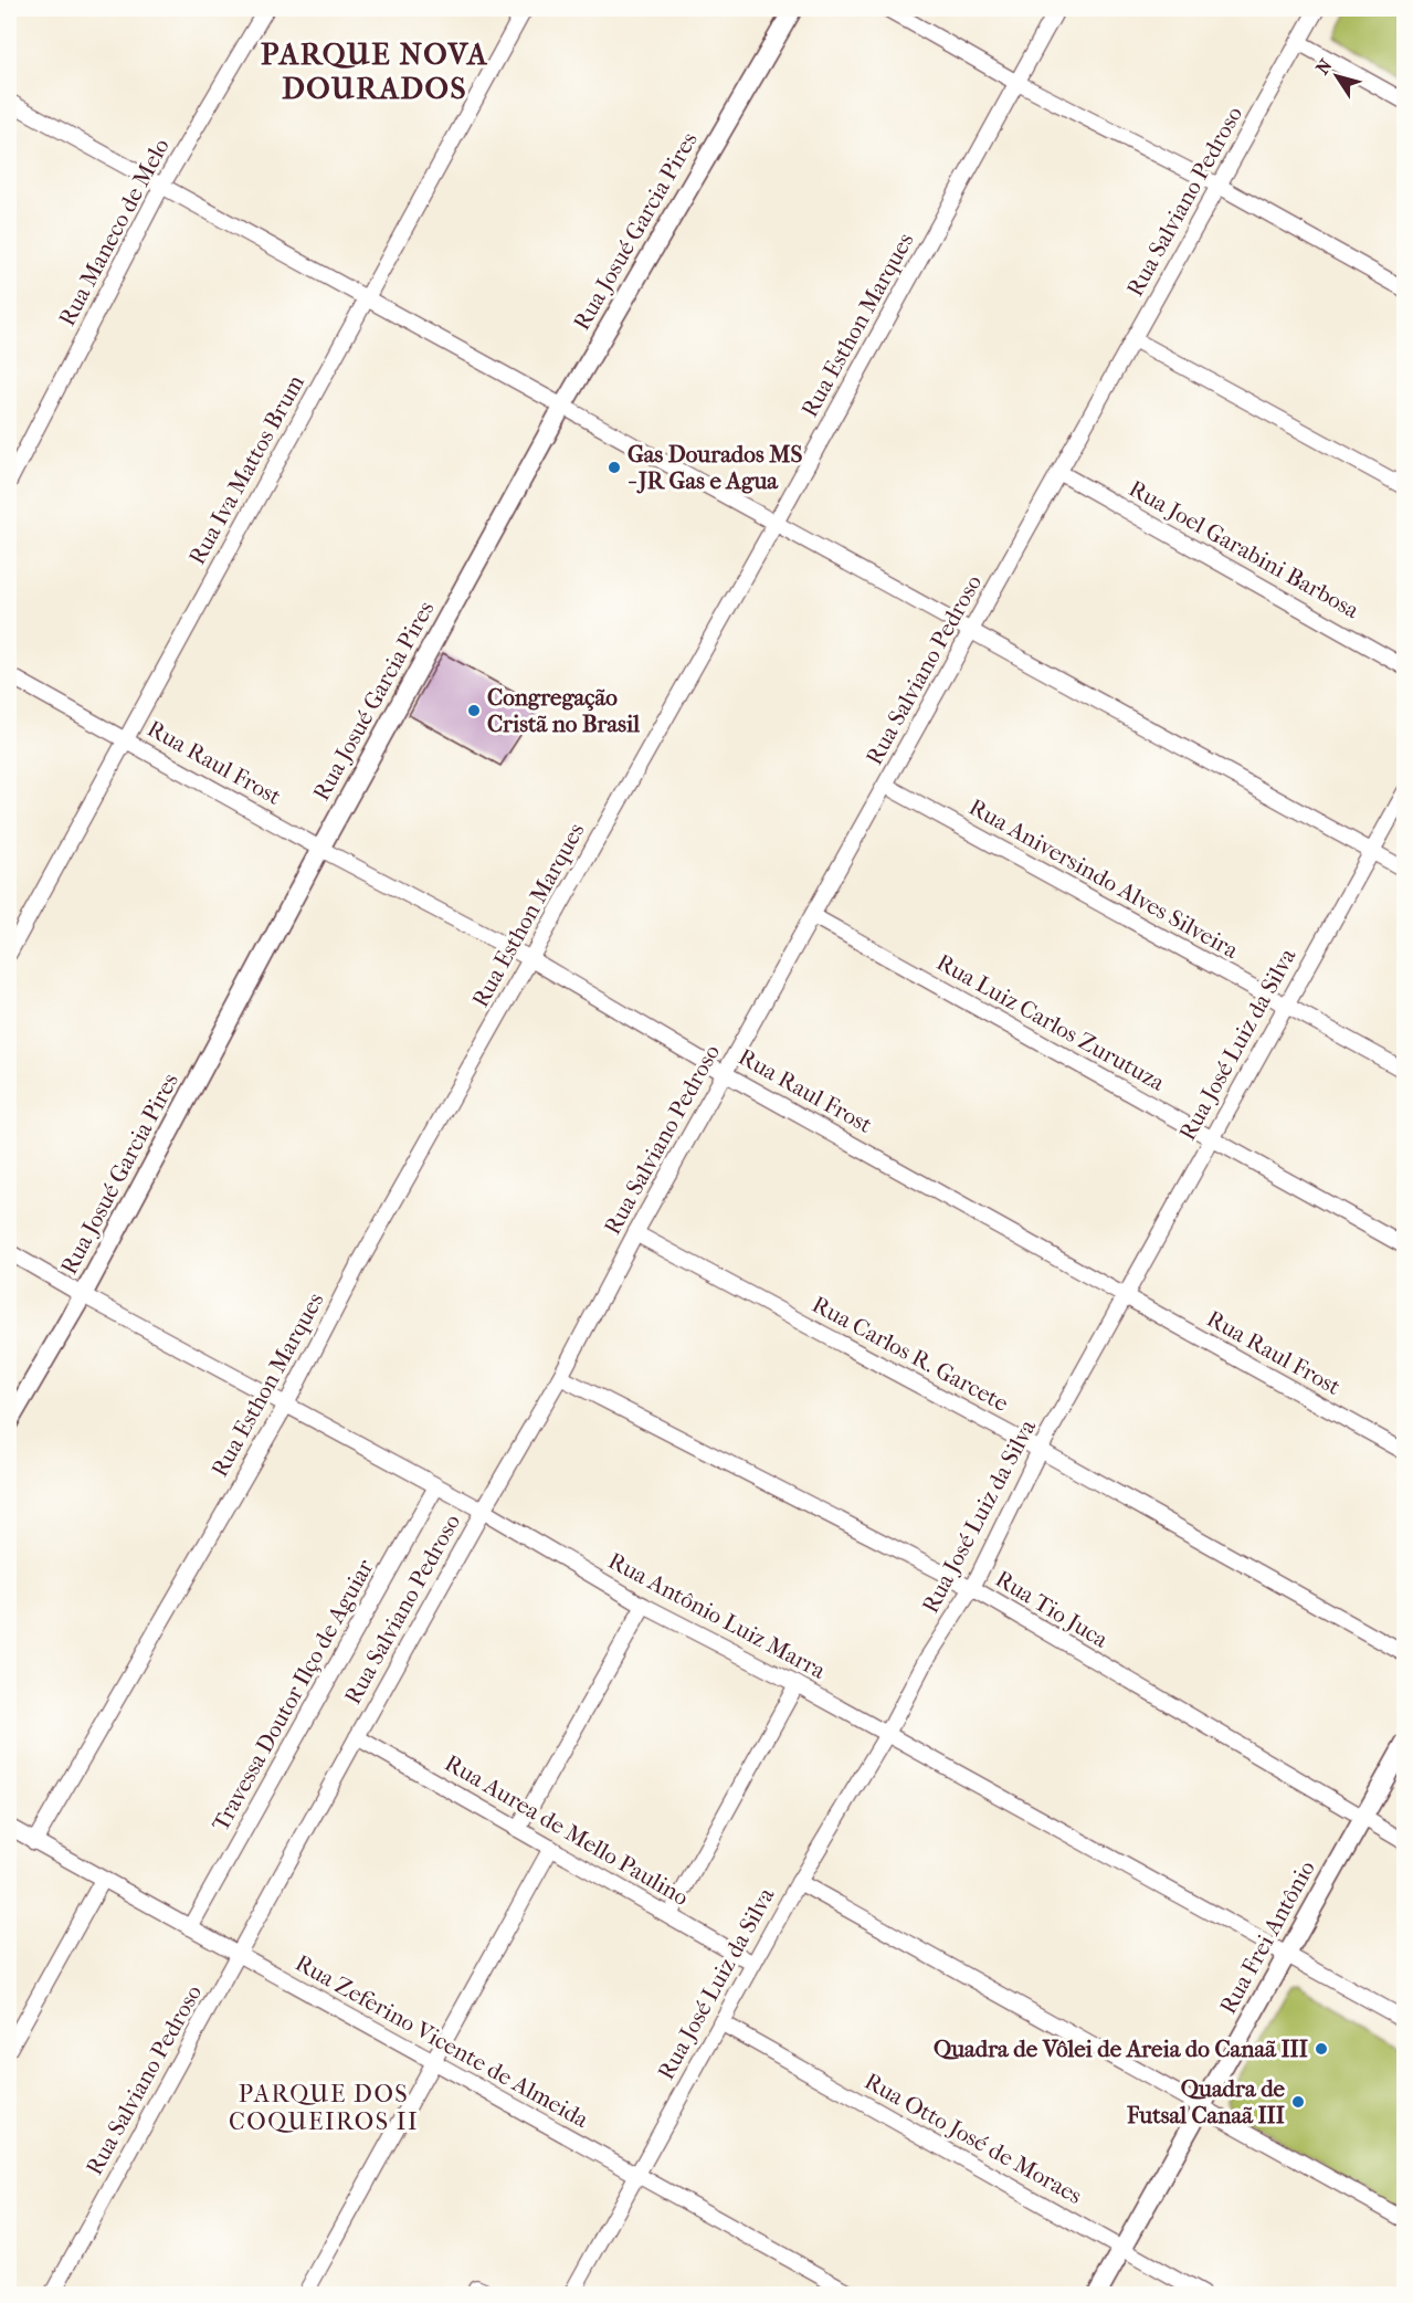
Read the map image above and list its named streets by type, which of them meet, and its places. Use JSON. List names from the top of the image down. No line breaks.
{"streets":{"street":["Rua Salviano Pedroso","Rua Josué Garcia Pires","Rua Maneco de Melo","Rua Esthon Marques","Rua Iva Mattos Brum","Rua Joel Garabini Barbosa","Rua Raul Frost","Rua Aniversindo Alves Silveira","Rua Luiz Carlos Zurutuza","Rua José Luiz da Silva","Rua Carlos R. Garcete","Rua Tio Juca","Rua Antônio Luiz Marra","Travessa Doutor Ilço de Aguiar","Rua Aurea de Mello Paulino","Rua Frei Antônio","Rua Zeferino Vicente de Almeida","Rua Otto José de Moraes"]},"crossings":[["Rua Salviano Pedroso","Rua Joel Garabini Barbosa"],["Rua Salviano Pedroso","Rua Raul Frost"],["Rua Salviano Pedroso","Rua Aniversindo Alves Silveira"],["Rua Salviano Pedroso","Rua Luiz Carlos Zurutuza"],["Rua Salviano Pedroso","Rua Carlos R. Garcete"],["Rua Salviano Pedroso","Rua Tio Juca"],["Rua Salviano Pedroso","Rua Antônio Luiz Marra"],["Rua Salviano Pedroso","Rua Aurea de Mello Paulino"],["Rua Salviano Pedroso","Rua Zeferino Vicente de Almeida"],["Rua Josué Garcia Pires","Rua Raul Frost"],["Rua Josué Garcia Pires","Rua Antônio Luiz Marra"],["Rua Esthon Marques","Rua Raul Frost"],["Rua Esthon Marques","Rua Antônio Luiz Marra"],["Rua Esthon Marques","Rua Zeferino Vicente de Almeida"],["Rua Iva Mattos Brum","Rua Raul Frost"],["Rua Raul Frost","Rua José Luiz da Silva"],["Rua Aniversindo Alves Silveira","Rua José Luiz da Silva"],["Rua Luiz Carlos Zurutuza","Rua José Luiz da Silva"],["Rua José Luiz da Silva","Rua Carlos R. Garcete"],["Rua José Luiz da Silva","Rua Tio Juca"],["Rua José Luiz da Silva","Rua Antônio Luiz Marra"],["Rua José Luiz da Silva","Rua Aurea de Mello Paulino"],["Rua José Luiz da Silva","Rua Zeferino Vicente de Almeida"],["Rua José Luiz da Silva","Rua Otto José de Moraes"],["Rua Tio Juca","Rua Frei Antônio"],["Rua Antônio Luiz Marra","Travessa Doutor Ilço de Aguiar"],["Rua Antônio Luiz Marra","Rua Frei Antônio"],["Travessa Doutor Ilço de Aguiar","Rua Zeferino Vicente de Almeida"],["Rua Frei Antônio","Rua Otto José de Moraes"]],"districts":["PARQUE NOVA DOURADOS","PARQUE DOS COQUEIROS II"],"places":["Gas Dourados MS - JR Gas e Agua","Congregação Cristã no Brasil","Quadra de Vôlei de Areia do Canaã III","Quadra de Futsal Canaã III"],"north":"top left"}
